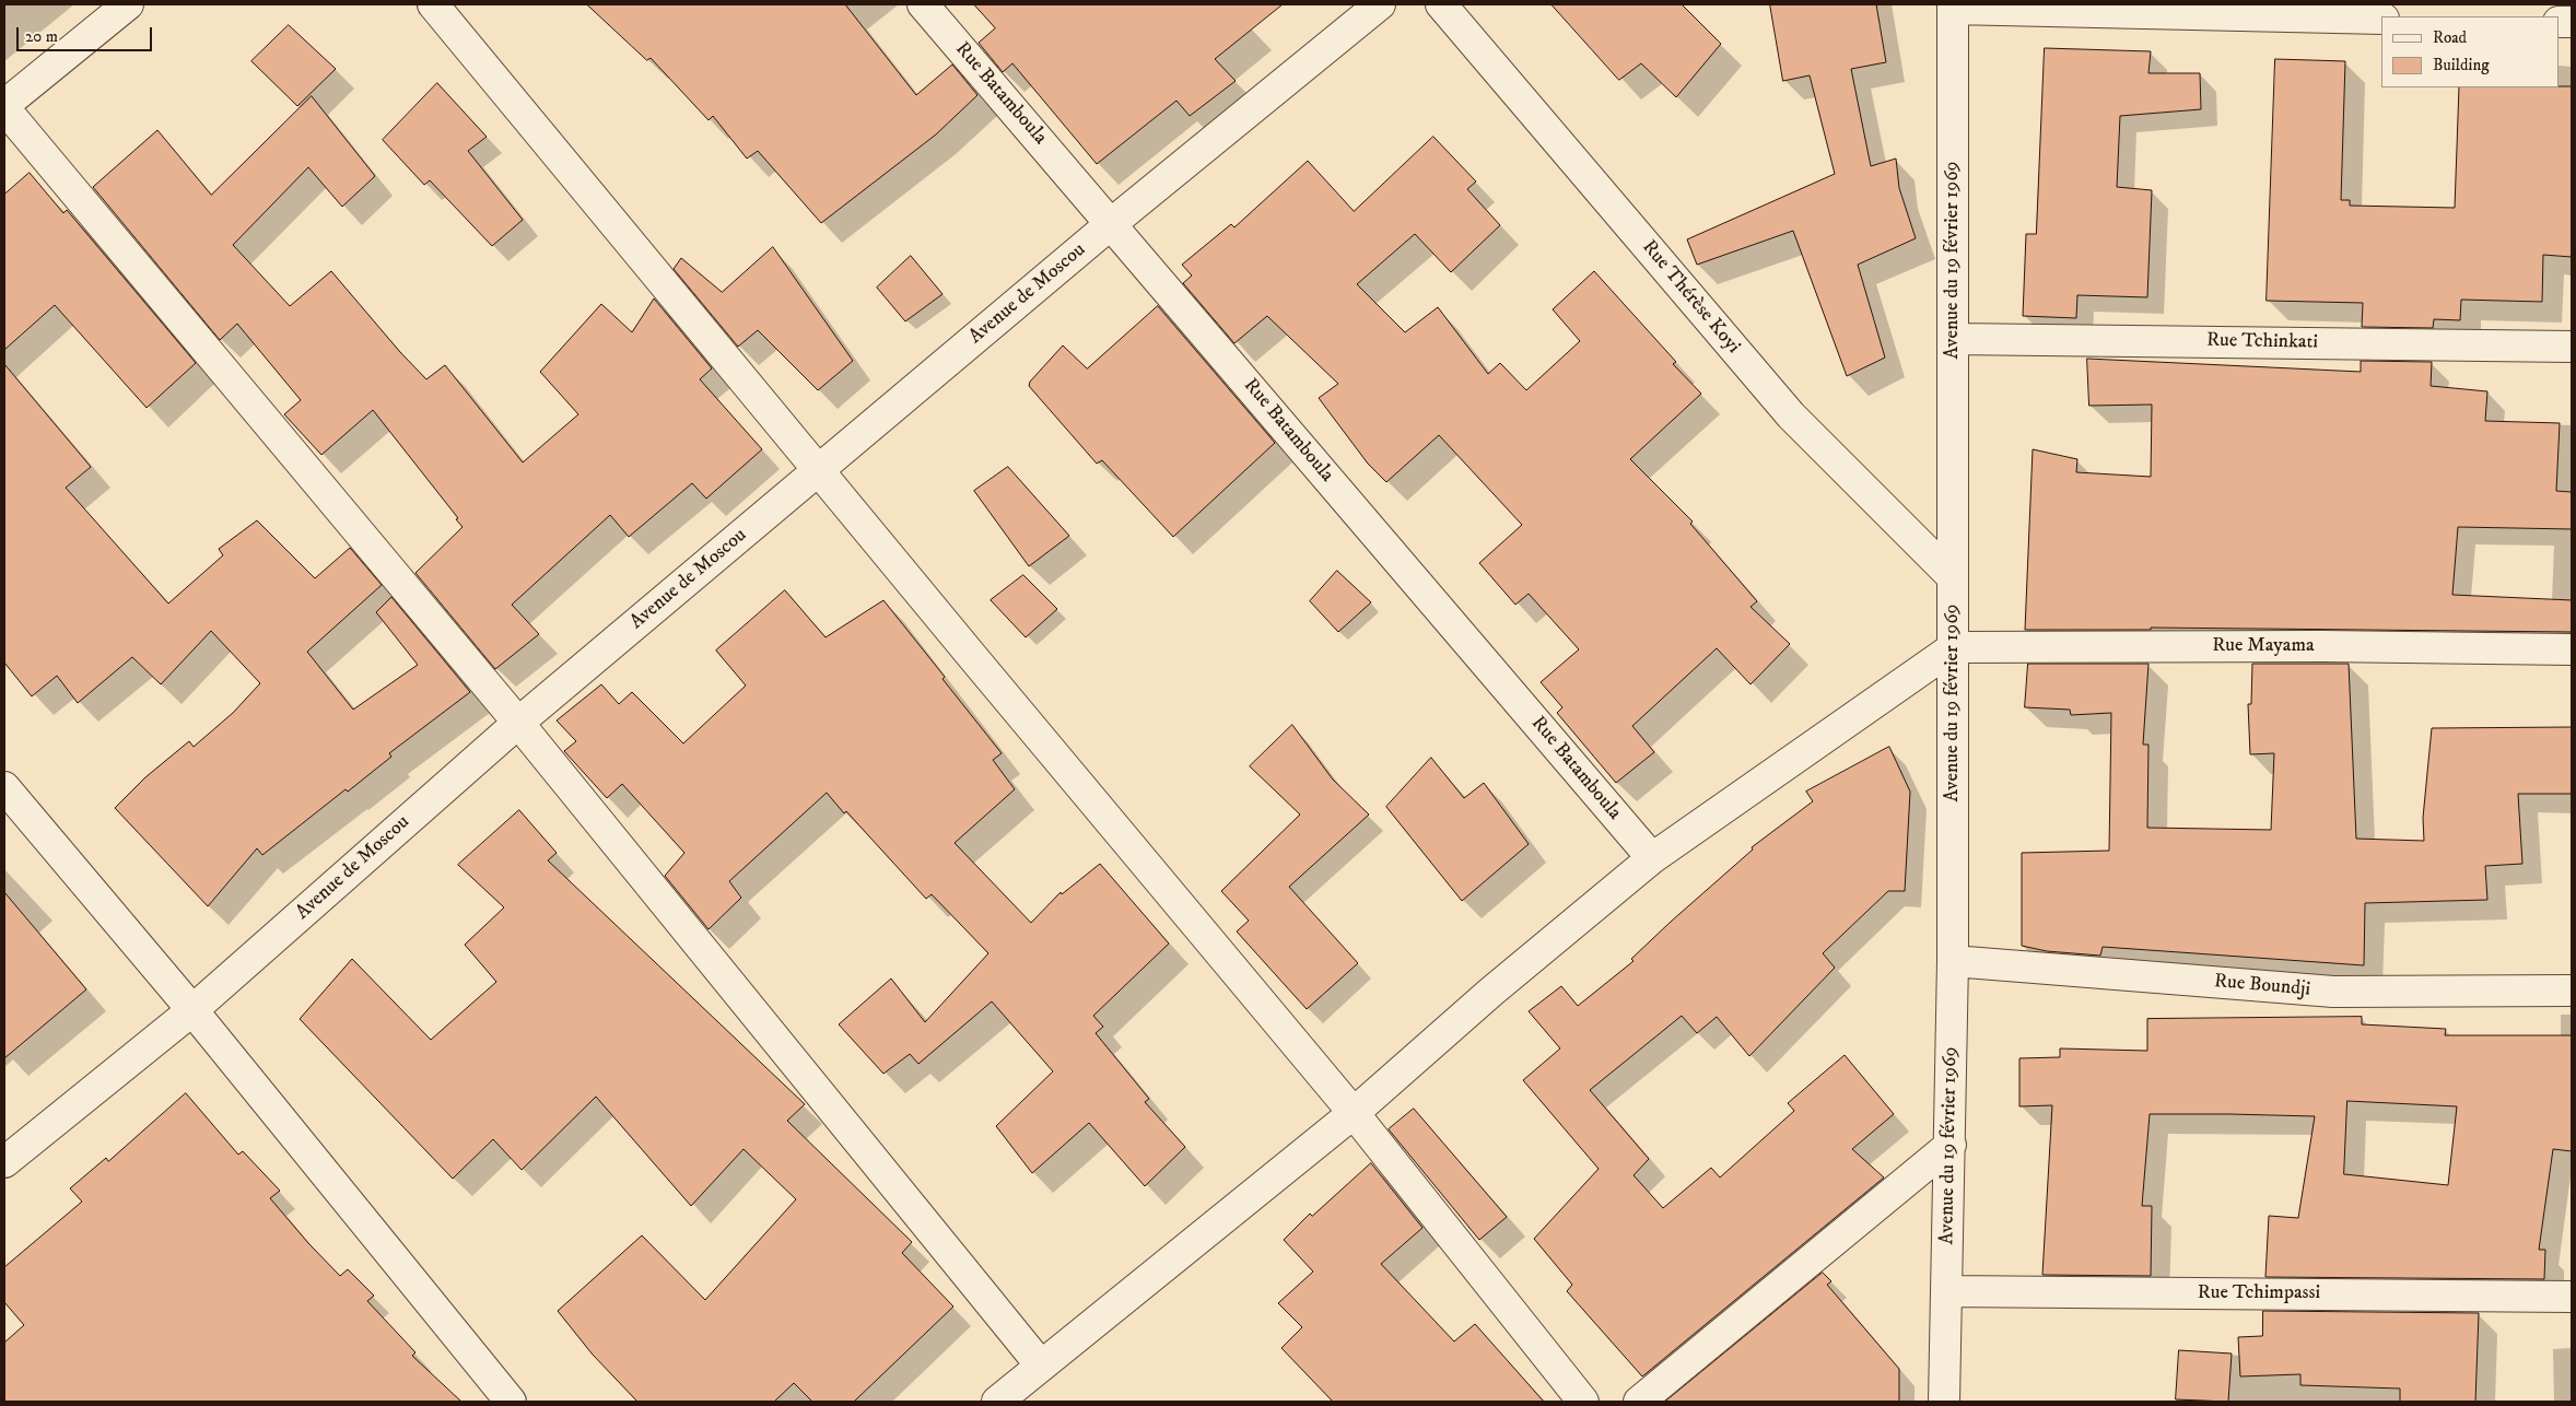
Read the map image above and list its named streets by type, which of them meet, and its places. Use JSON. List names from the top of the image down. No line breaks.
{"streets":{"street":["Rue Batamboula","Avenue du 19 février 1969","Avenue de Moscou","Rue Thérèse Koyi","Rue Tchinkati","Rue Mayama","Rue Boundji","Rue Tchimpassi"]},"crossings":[["Rue Batamboula","Avenue de Moscou"],["Avenue du 19 février 1969","Rue Thérèse Koyi"],["Avenue du 19 février 1969","Rue Tchinkati"],["Avenue du 19 février 1969","Rue Mayama"],["Avenue du 19 février 1969","Rue Boundji"],["Avenue du 19 février 1969","Rue Tchimpassi"]],"legend":["Road","Building"],"scale_bar":"20 m"}
